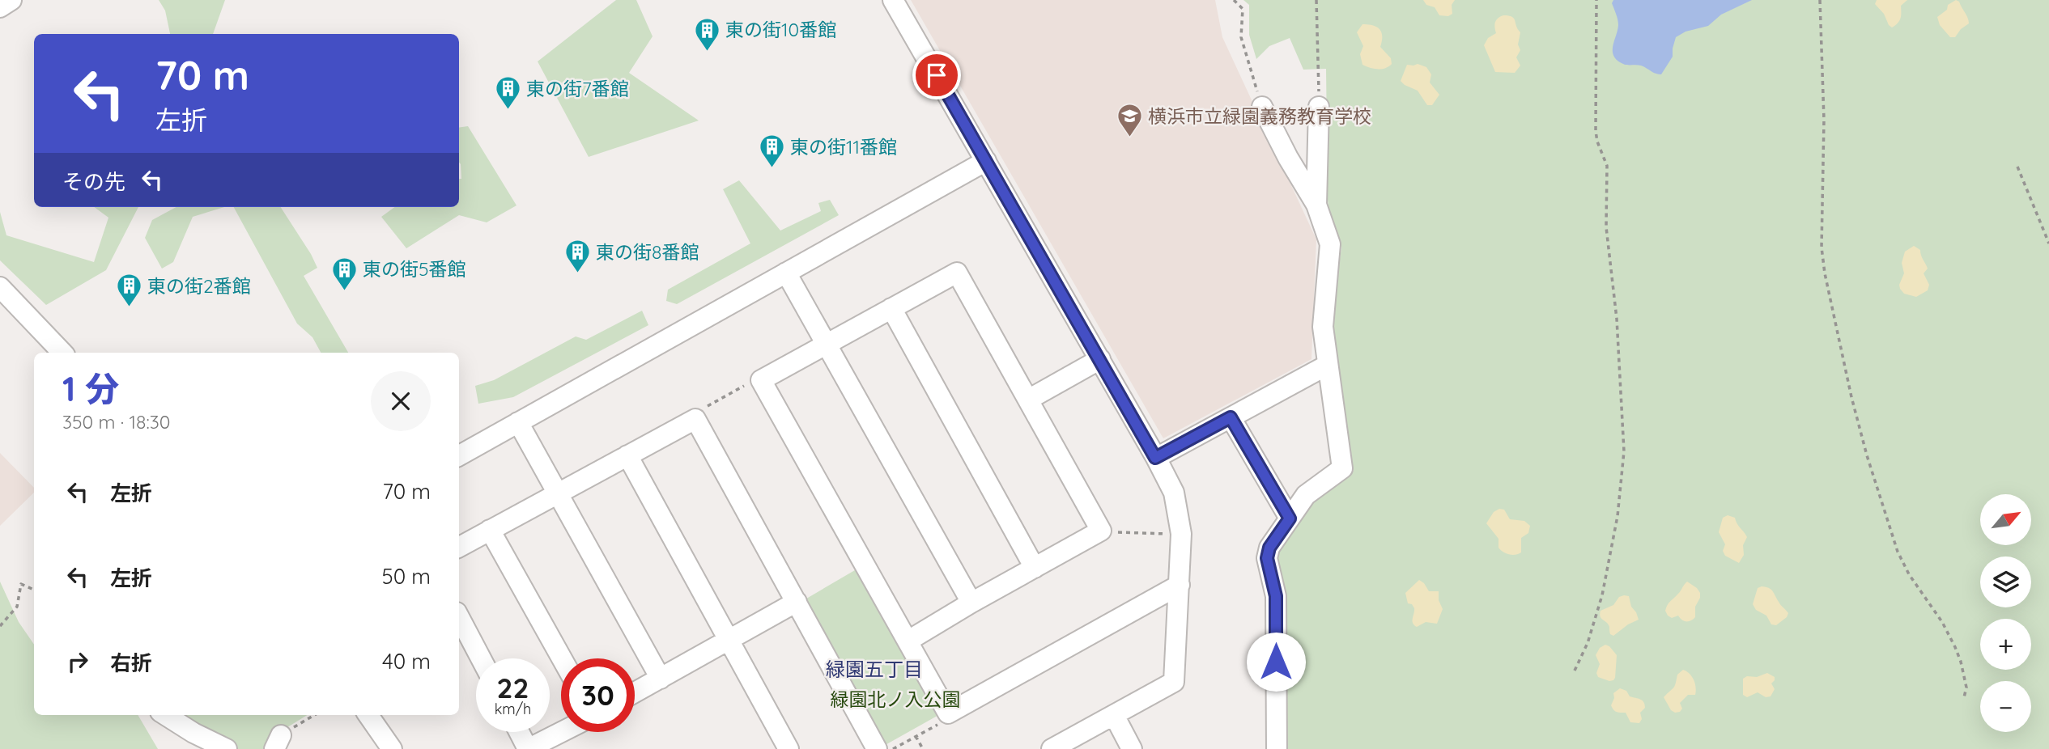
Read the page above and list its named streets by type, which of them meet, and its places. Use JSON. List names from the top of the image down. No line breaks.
{"districts":["緑園五丁目"],"parks":["緑園北ノ入公園"],"places":{"building":["東の街10番館","東の街7番館","東の街11番館","東の街8番館","東の街5番館","東の街2番館"],"school or university":["横浜市立緑園義務教育学校"]},"north":"top right","page":{"turn":["70 m","左折"],"then":"その先","heading":["1 分","350 m · 18:30"],"list":[{"name":"左折","value":"70 m"},{"name":"左折","value":"50 m"},{"name":"右折","value":"40 m"}],"map_buttons":["+","−"],"speed":"22 km/h","limit":"30"}}
